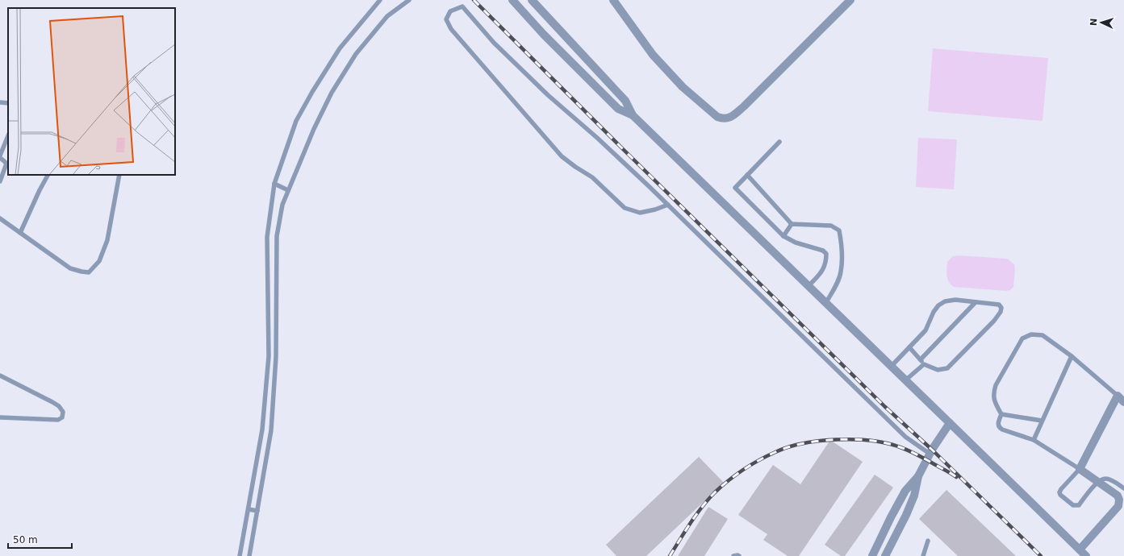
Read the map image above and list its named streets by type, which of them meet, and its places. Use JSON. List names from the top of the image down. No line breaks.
{"scale_bar":"50 m","north":"left"}
